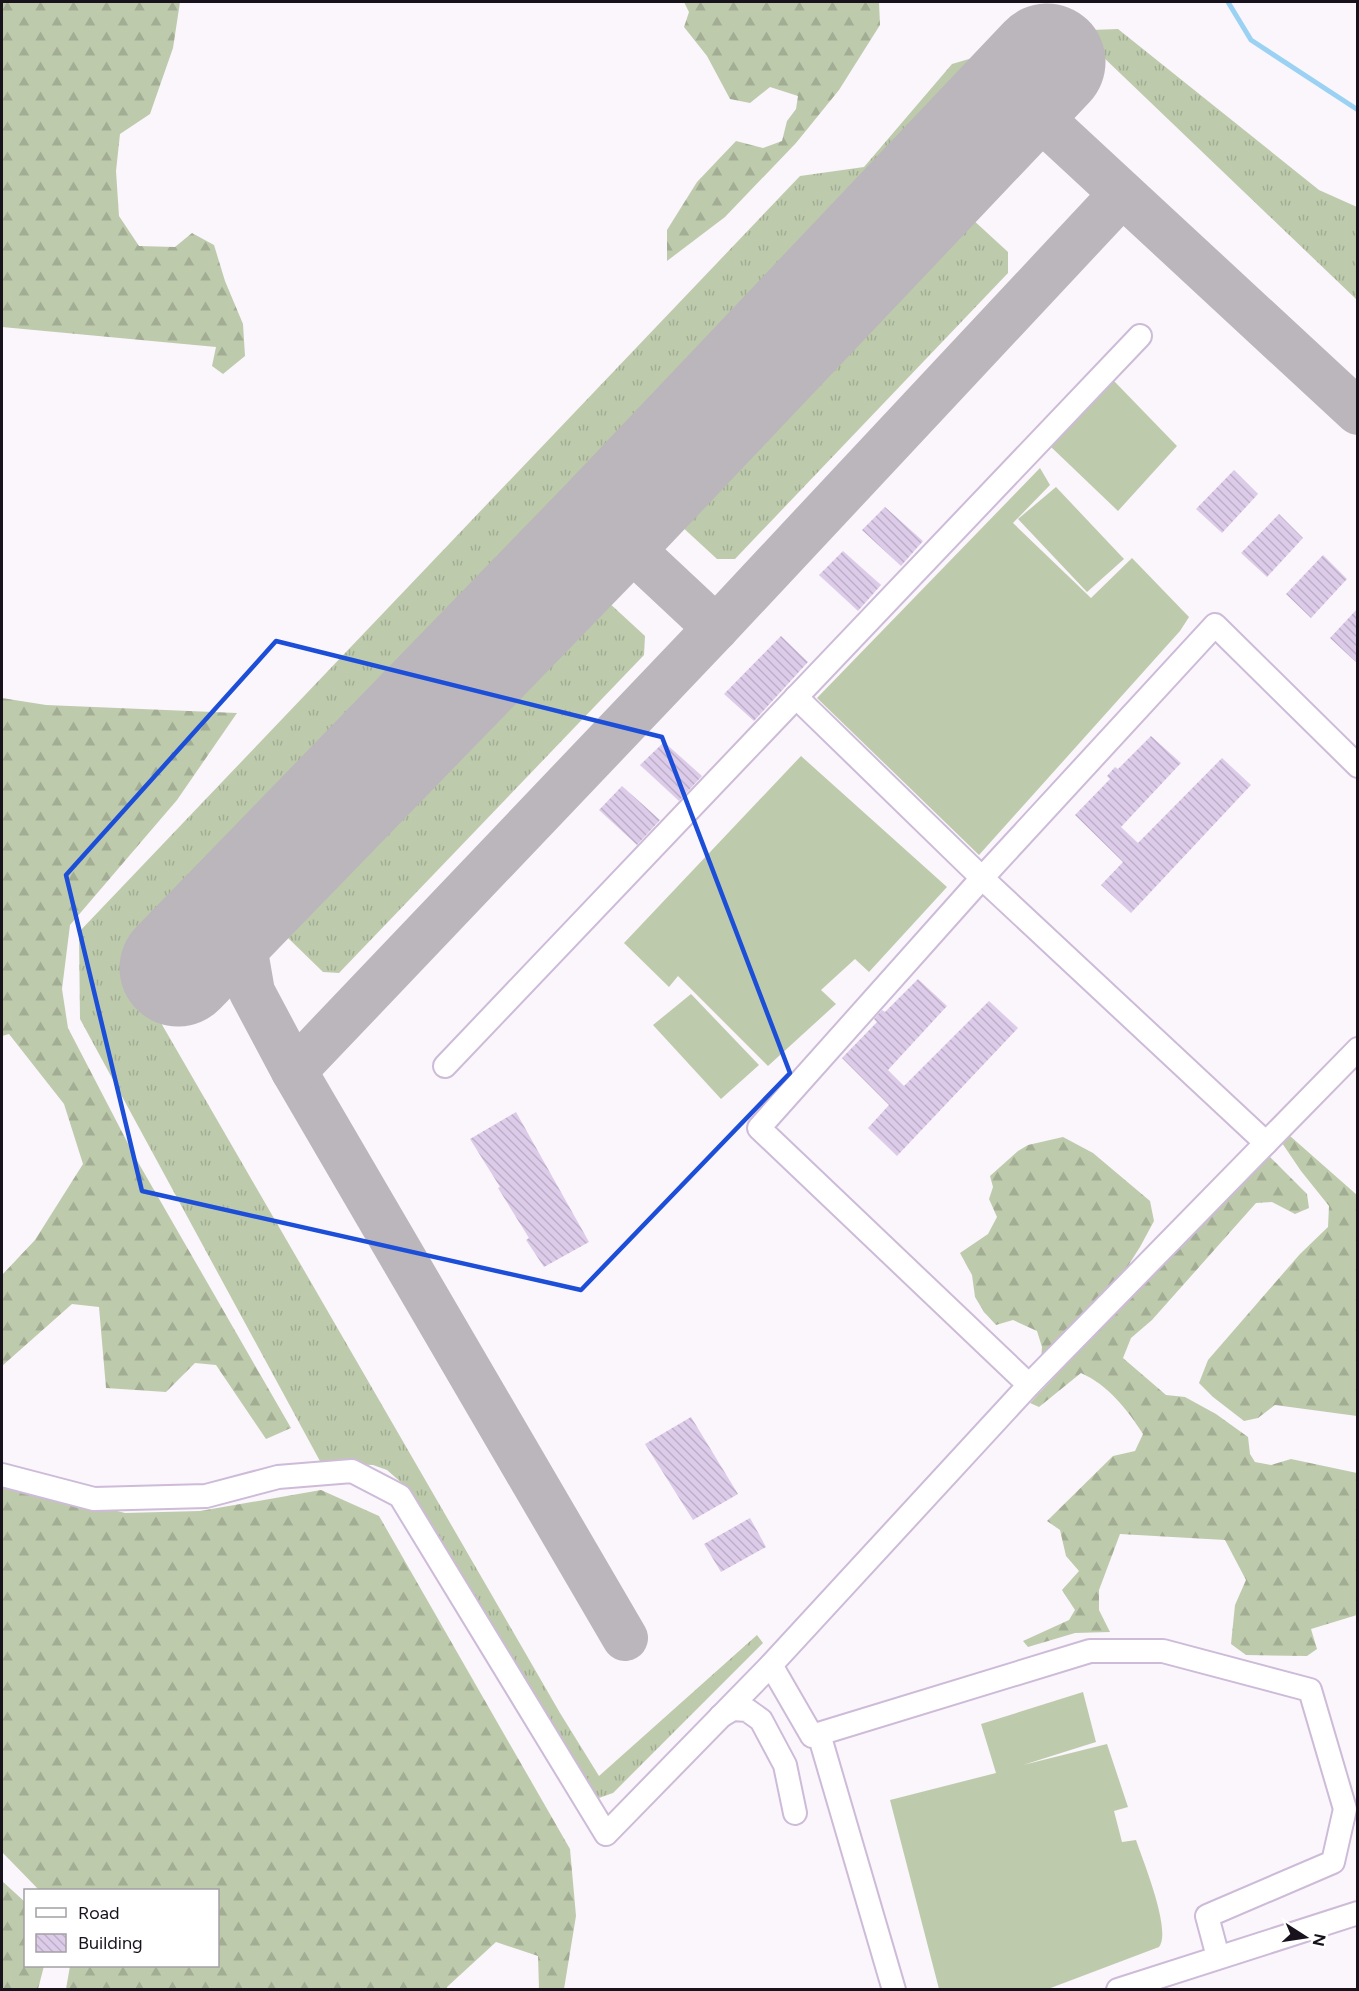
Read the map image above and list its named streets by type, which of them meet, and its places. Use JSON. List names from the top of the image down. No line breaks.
{"legend":["Road","Building"],"north":"right"}
